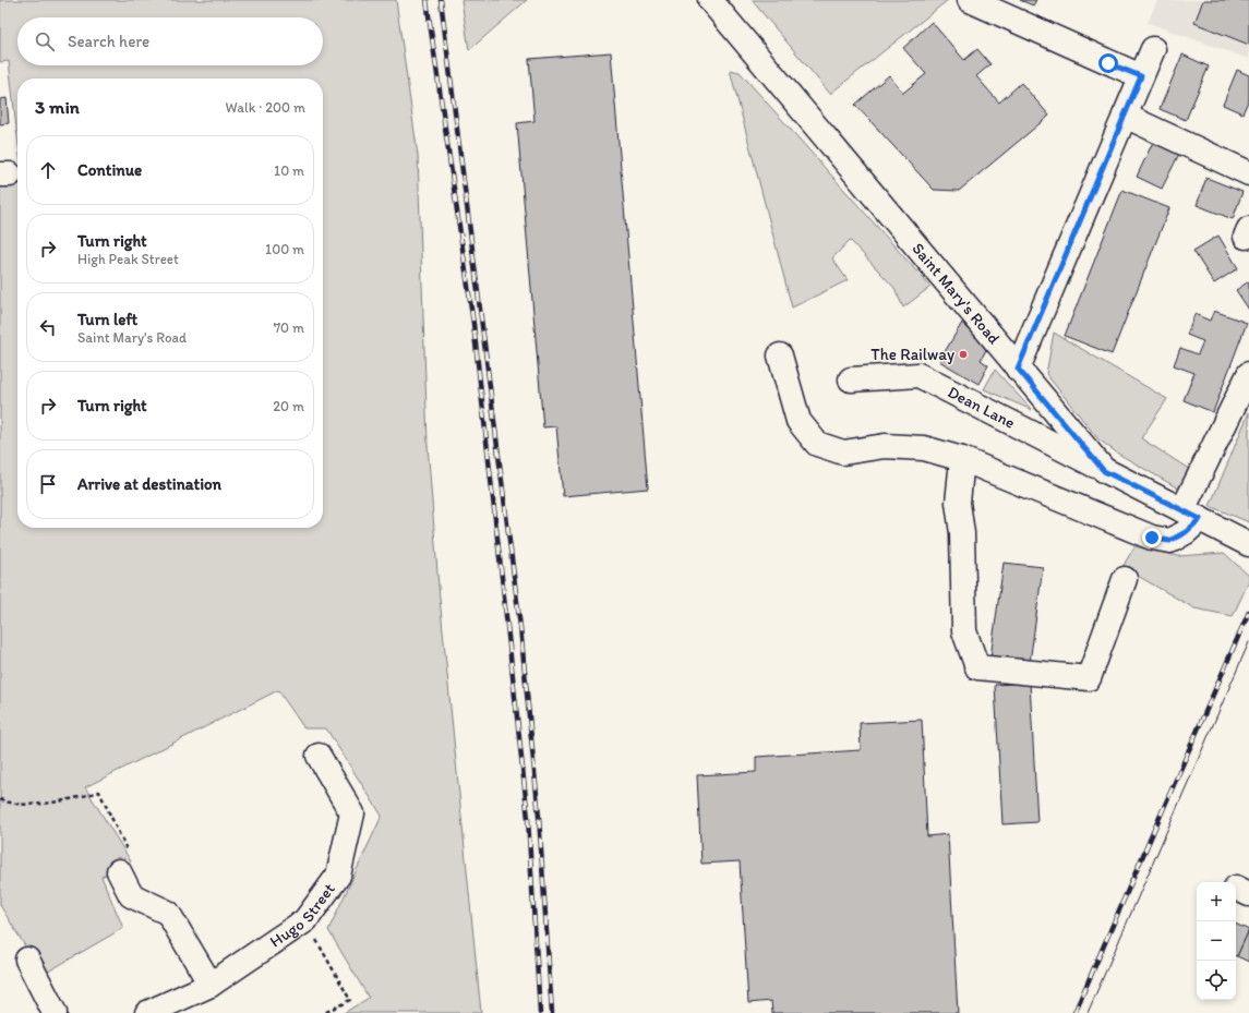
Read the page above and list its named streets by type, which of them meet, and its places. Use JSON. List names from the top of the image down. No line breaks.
{"streets":{"street":["Saint Mary's Road","Dean Lane","Hugo Street"]},"crossings":[["Saint Mary's Road","Dean Lane"]],"places":["The Railway"],"page":{"search":"Search here","heading":["3 min","Walk · 200 m"],"list":[["Continue","10 m"],["Turn right","High Peak Street","100 m"],["Turn left","Saint Mary's Road","70 m"],["Turn right","20 m"],"Arrive at destination"],"map_buttons":["+","−"]}}
